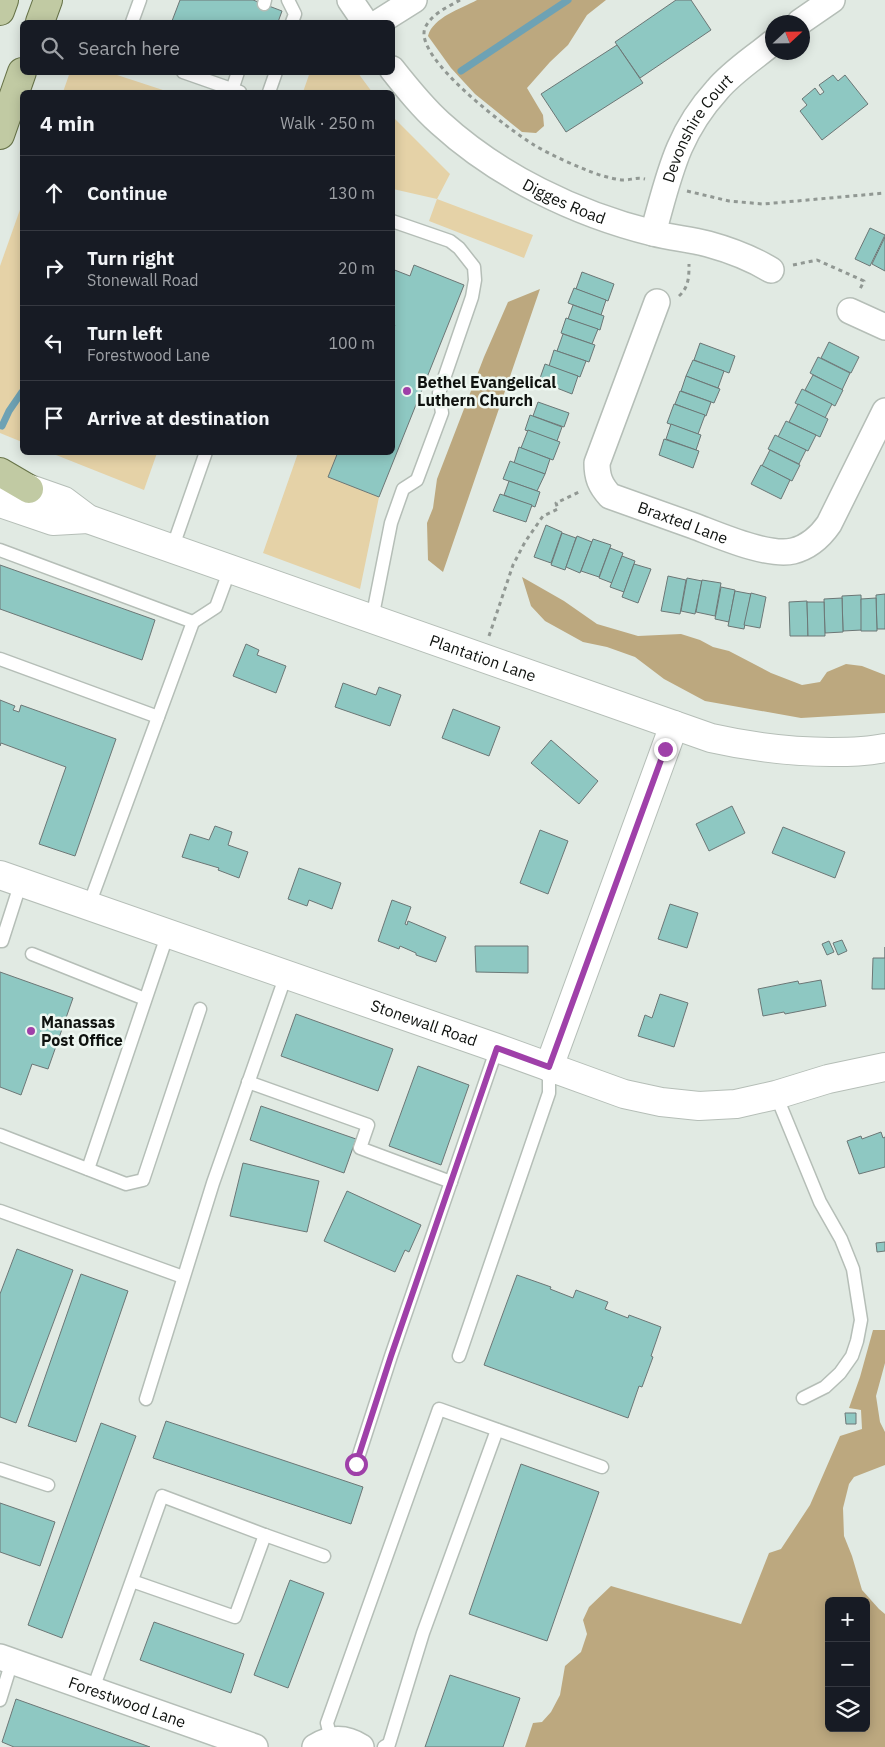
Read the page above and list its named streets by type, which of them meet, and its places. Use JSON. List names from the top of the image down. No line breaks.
{"streets":{"street":["Devonshire Court","Digges Road","Braxted Lane","Plantation Lane","Stonewall Road","Forestwood Lane"]},"crossings":[["Devonshire Court","Digges Road"]],"places":["Bethel Evangelical Luthern Church","Manassas Post Office"],"north":"right","page":{"search":"Search here","heading":["4 min","Walk · 250 m"],"list":[["Continue","130 m"],["Turn right","Stonewall Road","20 m"],["Turn left","Forestwood Lane","100 m"],"Arrive at destination"],"map_buttons":["+","−"]}}
